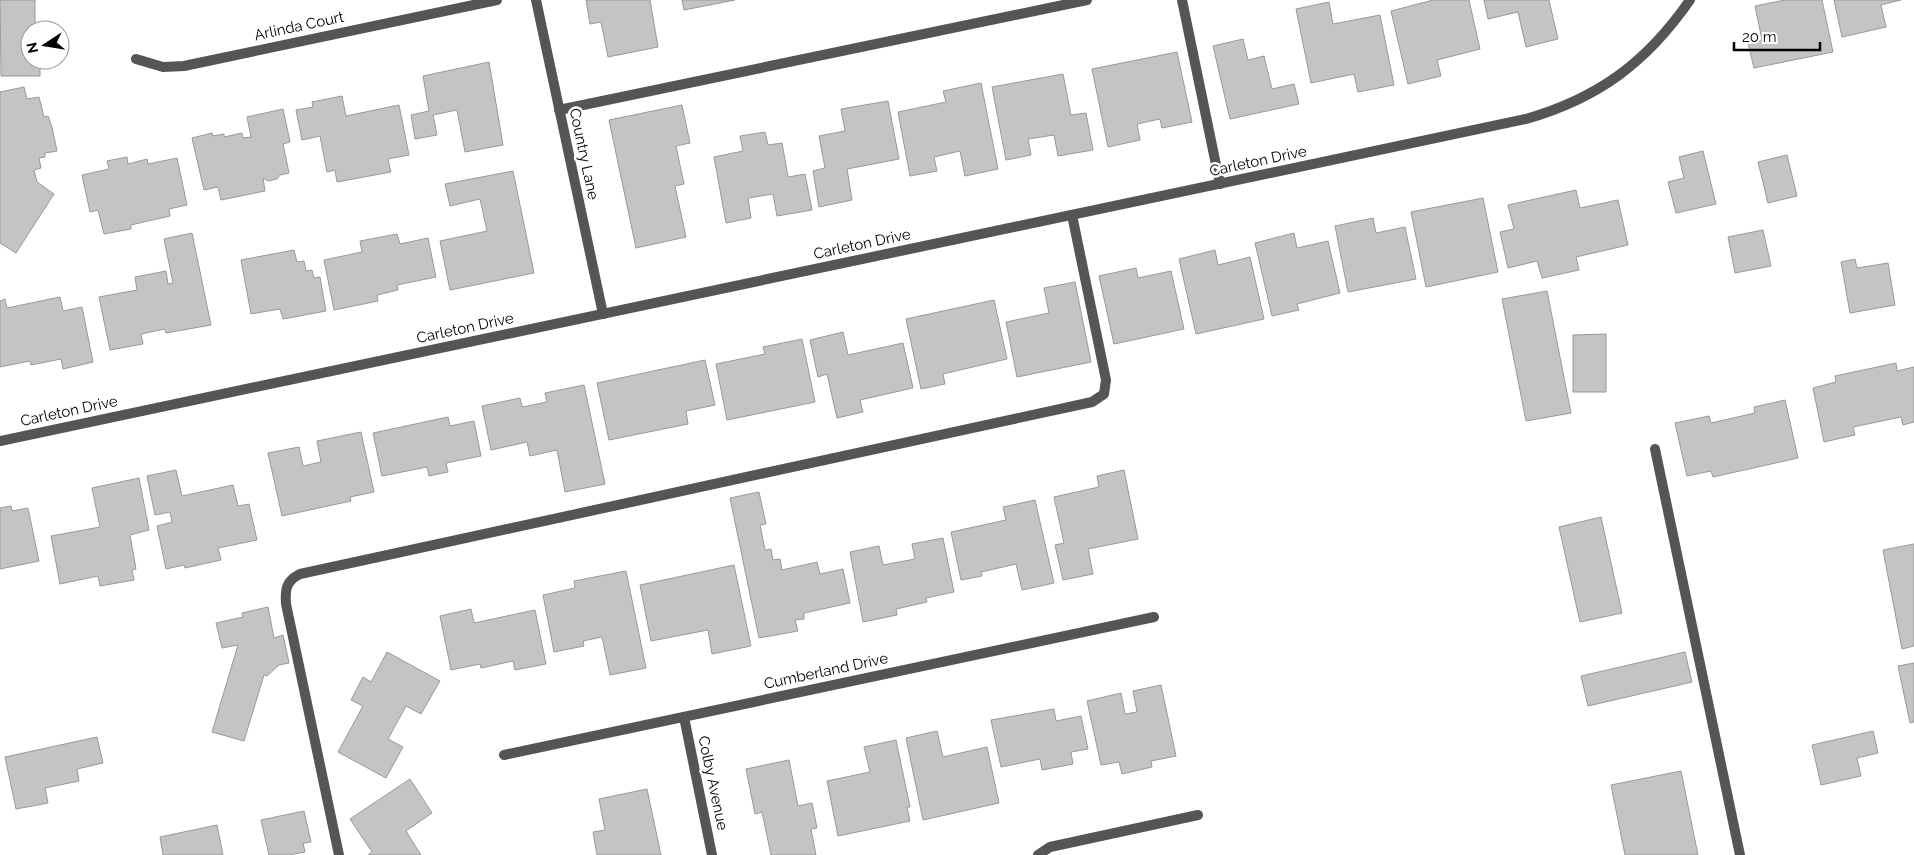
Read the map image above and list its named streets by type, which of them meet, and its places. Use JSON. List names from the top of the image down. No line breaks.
{"streets":{"street":["Arlinda Court","Country Lane","Carleton Drive","Cumberland Drive","Colby Avenue"]},"crossings":[["Country Lane","Carleton Drive"],["Cumberland Drive","Colby Avenue"]],"scale_bar":"20 m","north":"left"}
